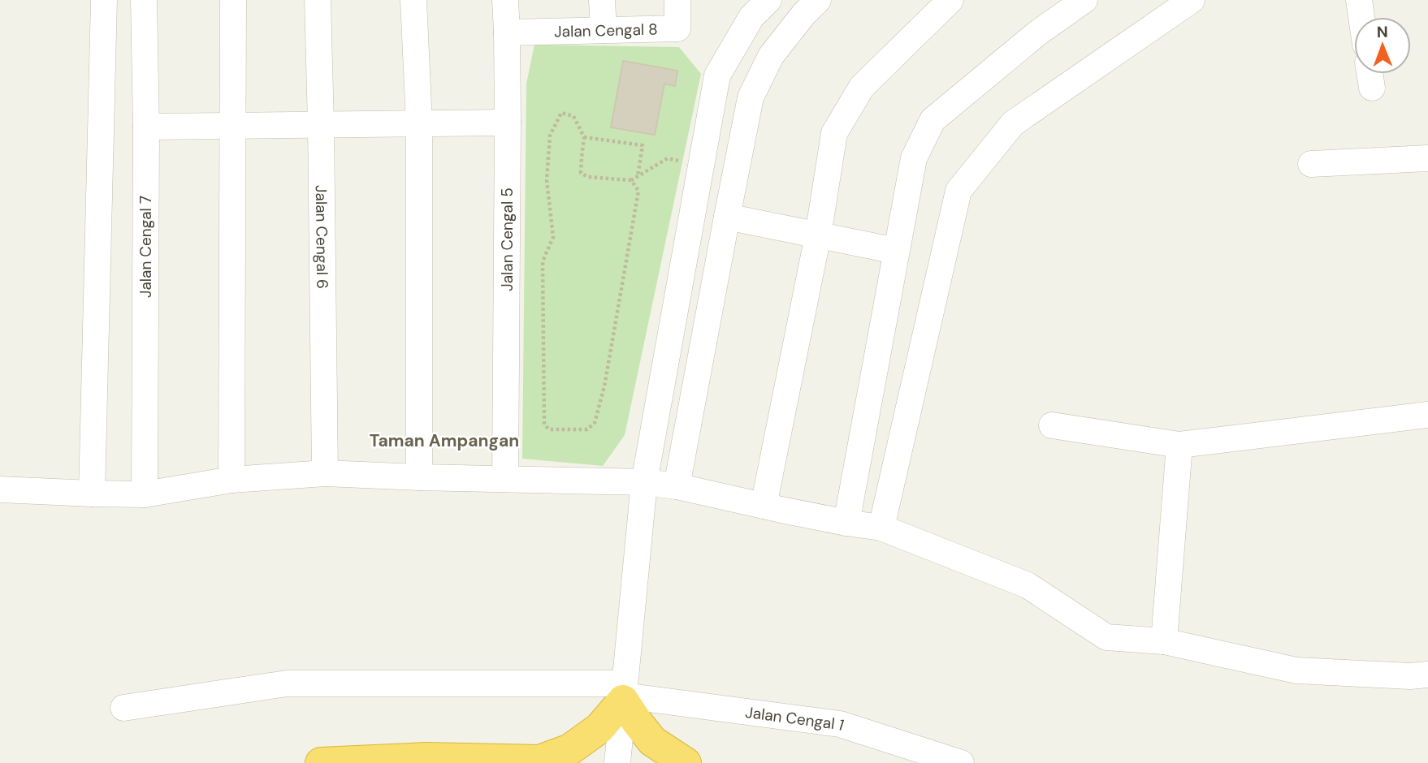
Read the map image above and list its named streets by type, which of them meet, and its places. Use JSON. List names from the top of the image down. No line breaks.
{"streets":{"street":["Jalan Cengal 8","Jalan Cengal 6","Jalan Cengal 5","Jalan Cengal 7","Jalan Cengal 1"]},"crossings":[["Jalan Cengal 8","Jalan Cengal 5"]],"districts":["Taman Ampangan"],"north":"top"}
